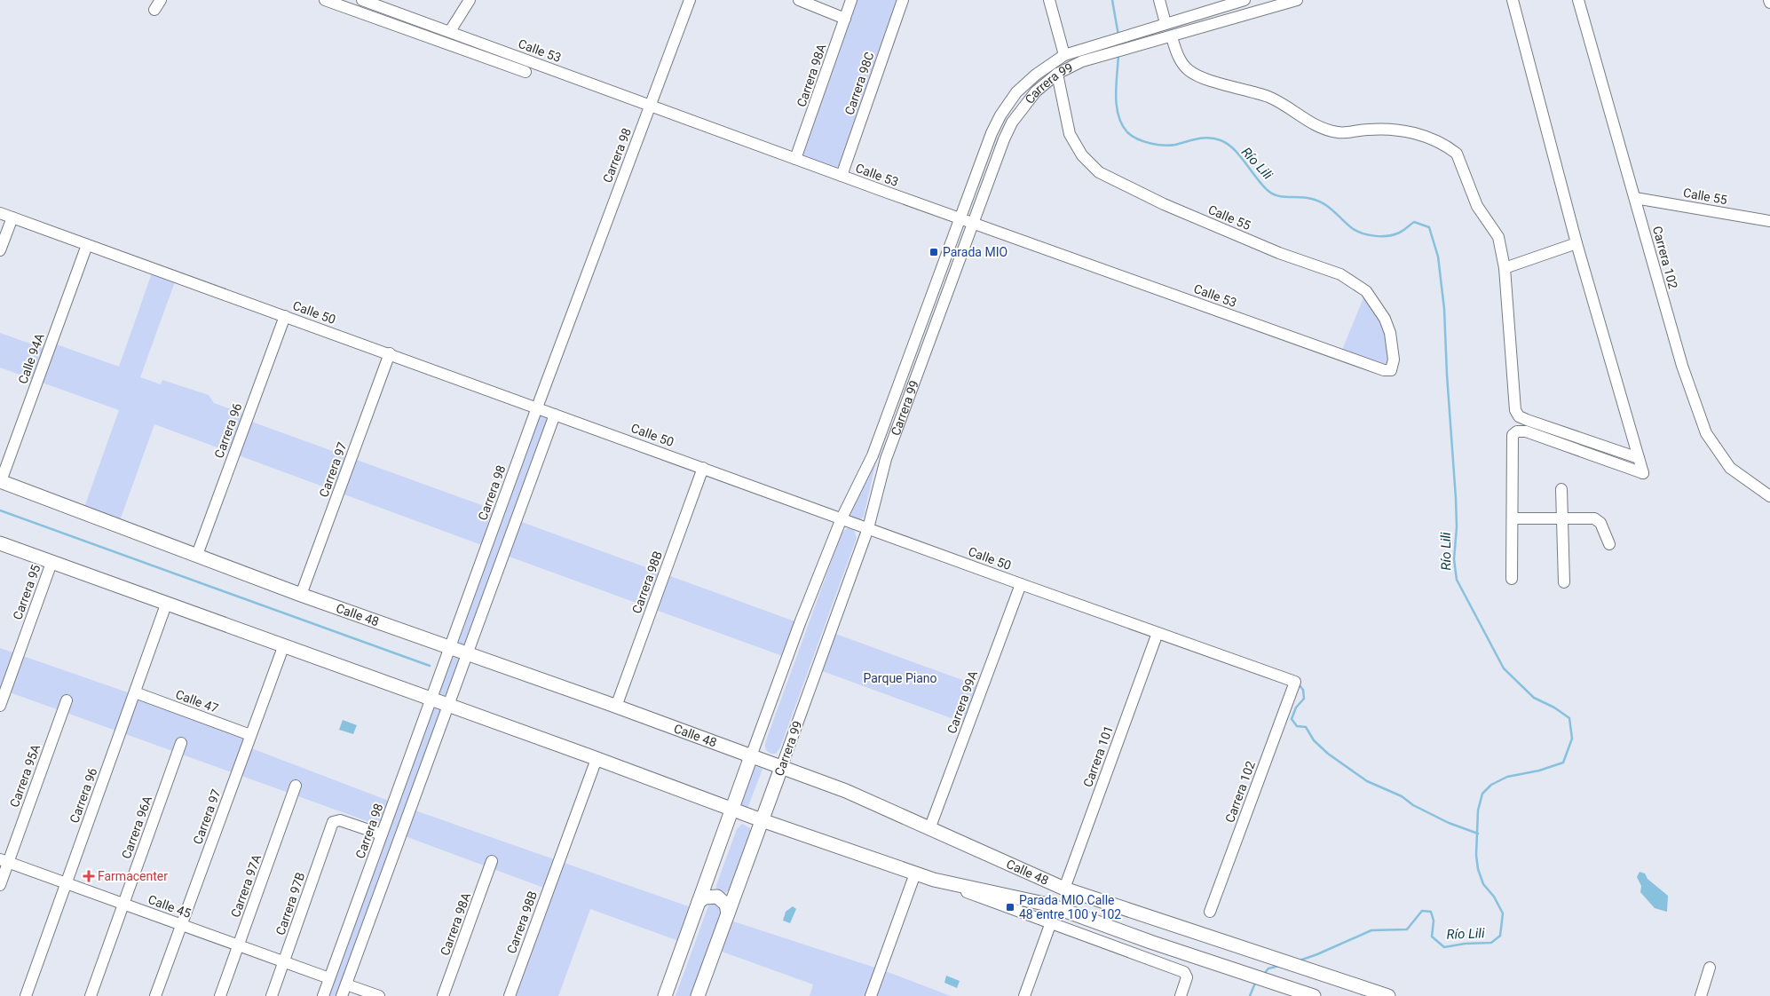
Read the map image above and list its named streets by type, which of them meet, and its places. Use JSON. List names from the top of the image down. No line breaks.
{"streets":{"main road":["Carrera 99","Calle 48"],"street":["Calle 53","Carrera 98A","Carrera 98C","Carrera 98","Calle 55","Carrera 102","Calle 50","Calle 94A","Carrera 96","Carrera 97","Carrera 98B","Carrera 95","Calle 47","Carrera 99A","Carrera 101","Carrera 95A","Carrera 96A","Carrera 97A","Carrera 97B","Calle 45"]},"crossings":[["Calle 53","Carrera 98A"],["Calle 53","Carrera 98C"],["Calle 53","Carrera 99"],["Calle 53","Carrera 98"],["Calle 53","Calle 55"],["Carrera 99","Calle 55"],["Carrera 99","Calle 50"],["Carrera 99","Calle 48"],["Carrera 98","Calle 50"],["Carrera 98","Calle 48"],["Carrera 98","Carrera 97B"],["Carrera 98","Calle 45"],["Calle 55","Carrera 102"],["Carrera 102","Calle 50"],["Calle 50","Calle 94A"],["Calle 50","Carrera 96"],["Calle 50","Carrera 97"],["Calle 50","Carrera 98B"],["Calle 50","Carrera 99A"],["Calle 50","Carrera 101"],["Calle 94A","Calle 48"],["Carrera 96","Calle 48"],["Carrera 96","Calle 47"],["Carrera 96","Calle 45"],["Carrera 97","Calle 48"],["Carrera 97","Calle 47"],["Carrera 97","Calle 45"],["Carrera 98B","Calle 48"],["Carrera 95","Calle 48"],["Calle 48","Carrera 99A"],["Calle 48","Carrera 101"],["Carrera 95A","Calle 45"],["Carrera 96A","Calle 45"],["Carrera 97A","Calle 45"],["Carrera 97B","Calle 45"]],"water":["Río Lili"],"parks":["Parque Piano"],"places":{"transit":["Parada MIO","Parada MIO Calle 48 entre 100 y 102"],"health":["Farmacenter"]}}
